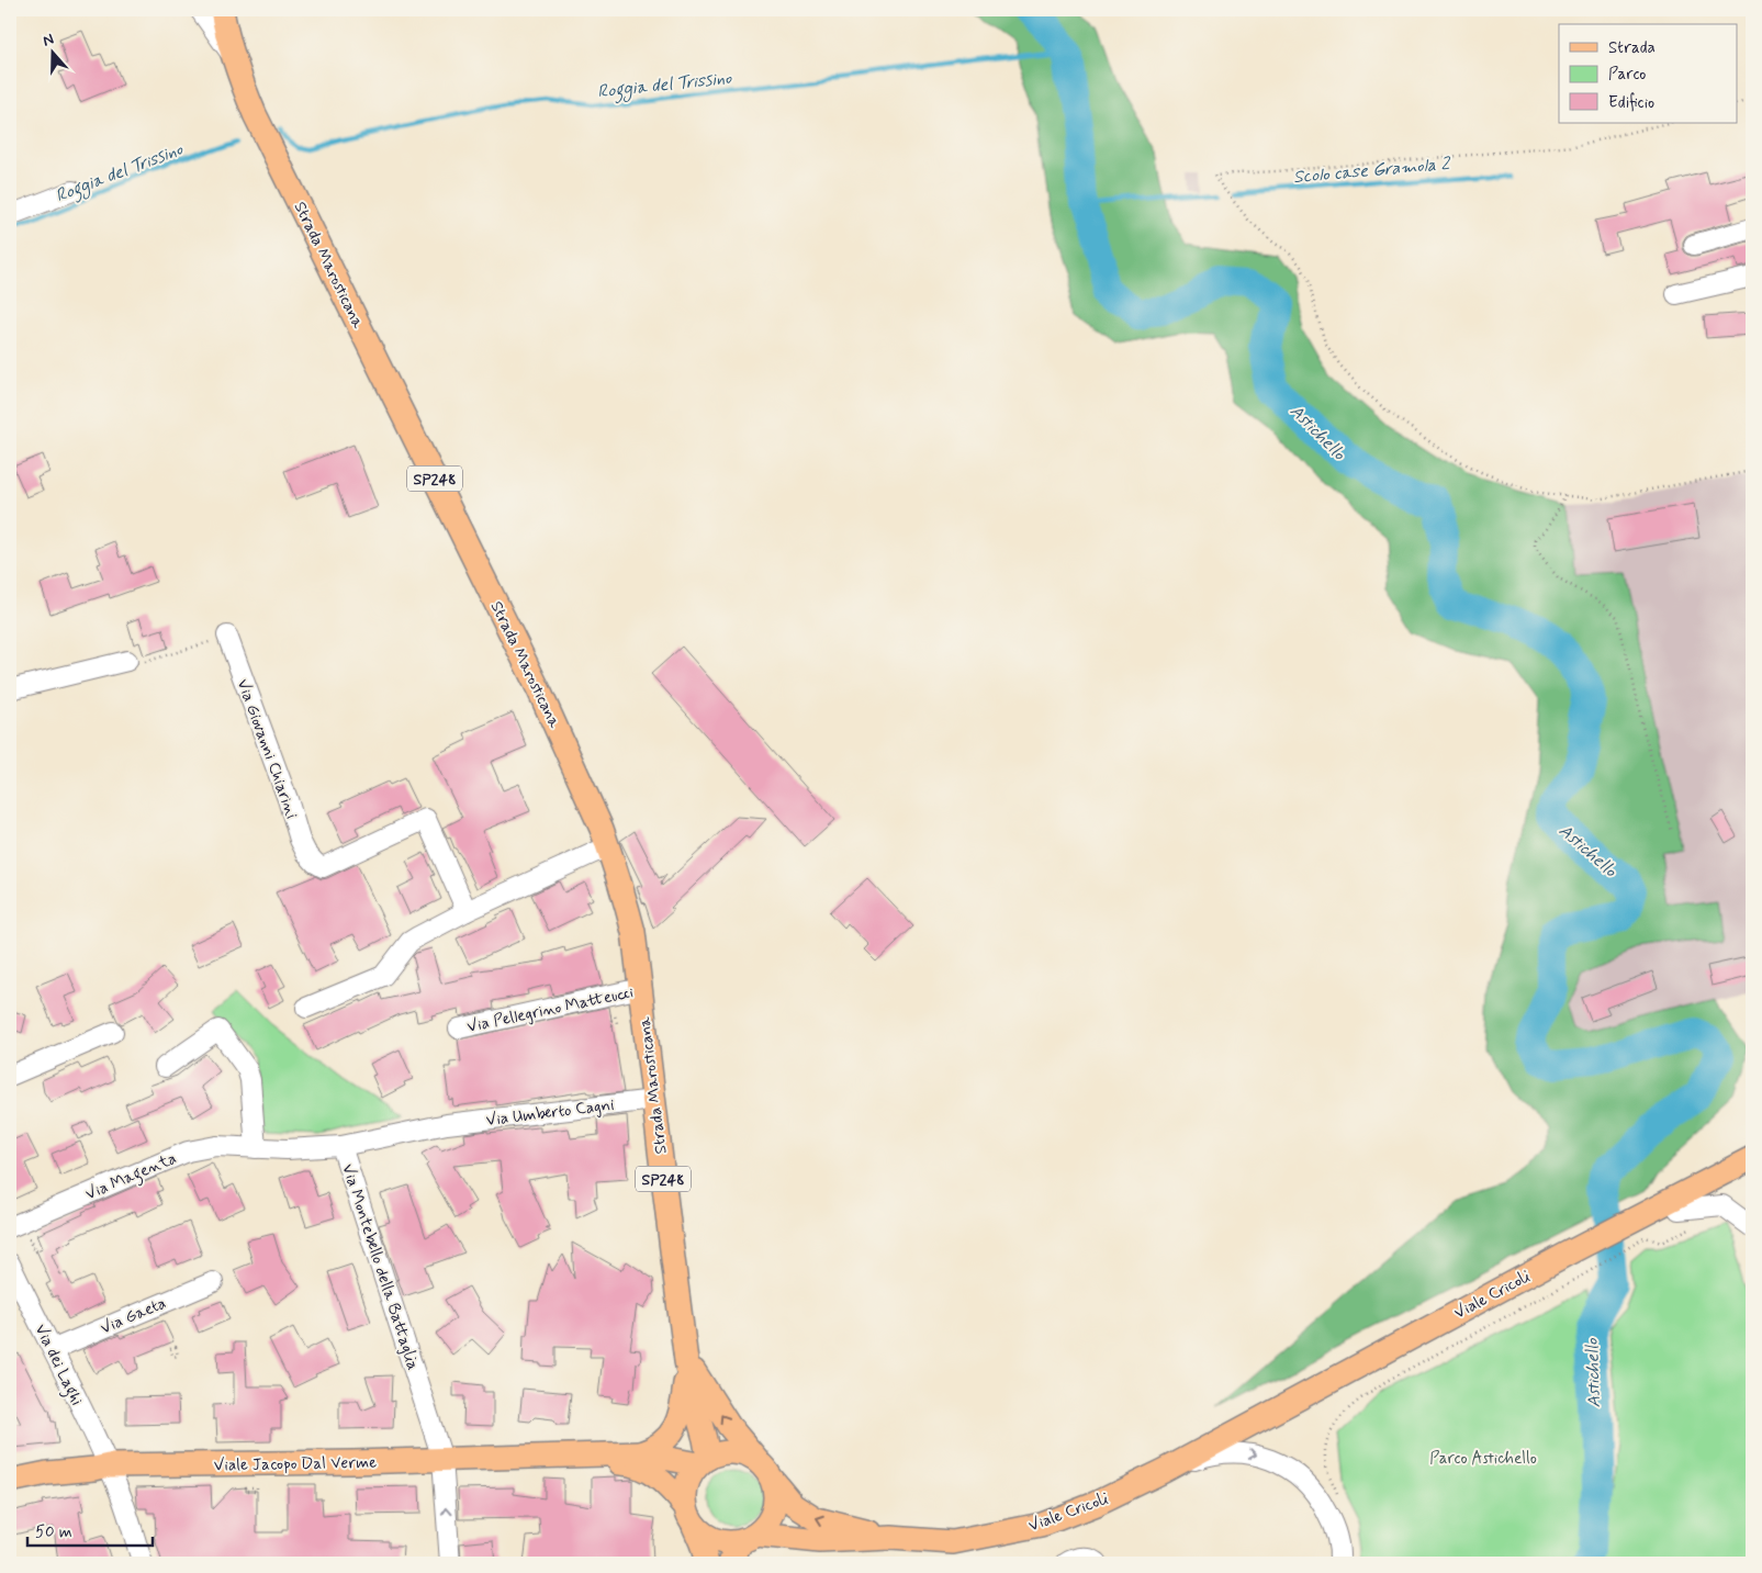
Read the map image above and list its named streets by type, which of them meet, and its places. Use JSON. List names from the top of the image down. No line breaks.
{"streets":{"main road":["Strada Marosticana","SP248","Viale Cricoli","Viale Jacopo Dal Verme"],"street":["Via Giovanni Chiarini","Via Pellegrino Matteucci","Via Umberto Cagni","Via Magenta","Via Montebello della Battaglia","Via Gaeta","Via dei Laghi"]},"crossings":[["Strada Marosticana","SP248"],["Strada Marosticana","Via Pellegrino Matteucci"],["Strada Marosticana","Via Umberto Cagni"],["Strada Marosticana","Viale Cricoli"],["Strada Marosticana","Viale Jacopo Dal Verme"],["SP248","Viale Cricoli"],["SP248","Viale Jacopo Dal Verme"],["Via Umberto Cagni","Via Montebello della Battaglia"],["Via Magenta","Via Montebello della Battaglia"],["Via Montebello della Battaglia","Viale Jacopo Dal Verme"],["Viale Cricoli","Viale Jacopo Dal Verme"],["Via Gaeta","Via dei Laghi"],["Via dei Laghi","Viale Jacopo Dal Verme"]],"water":["Roggia del Trissino","Scolo case Gramola 2","Astichello"],"parks":["Parco Astichello"],"legend":["Strada","Parco","Edificio"],"scale_bar":"50 m","north":"top"}
